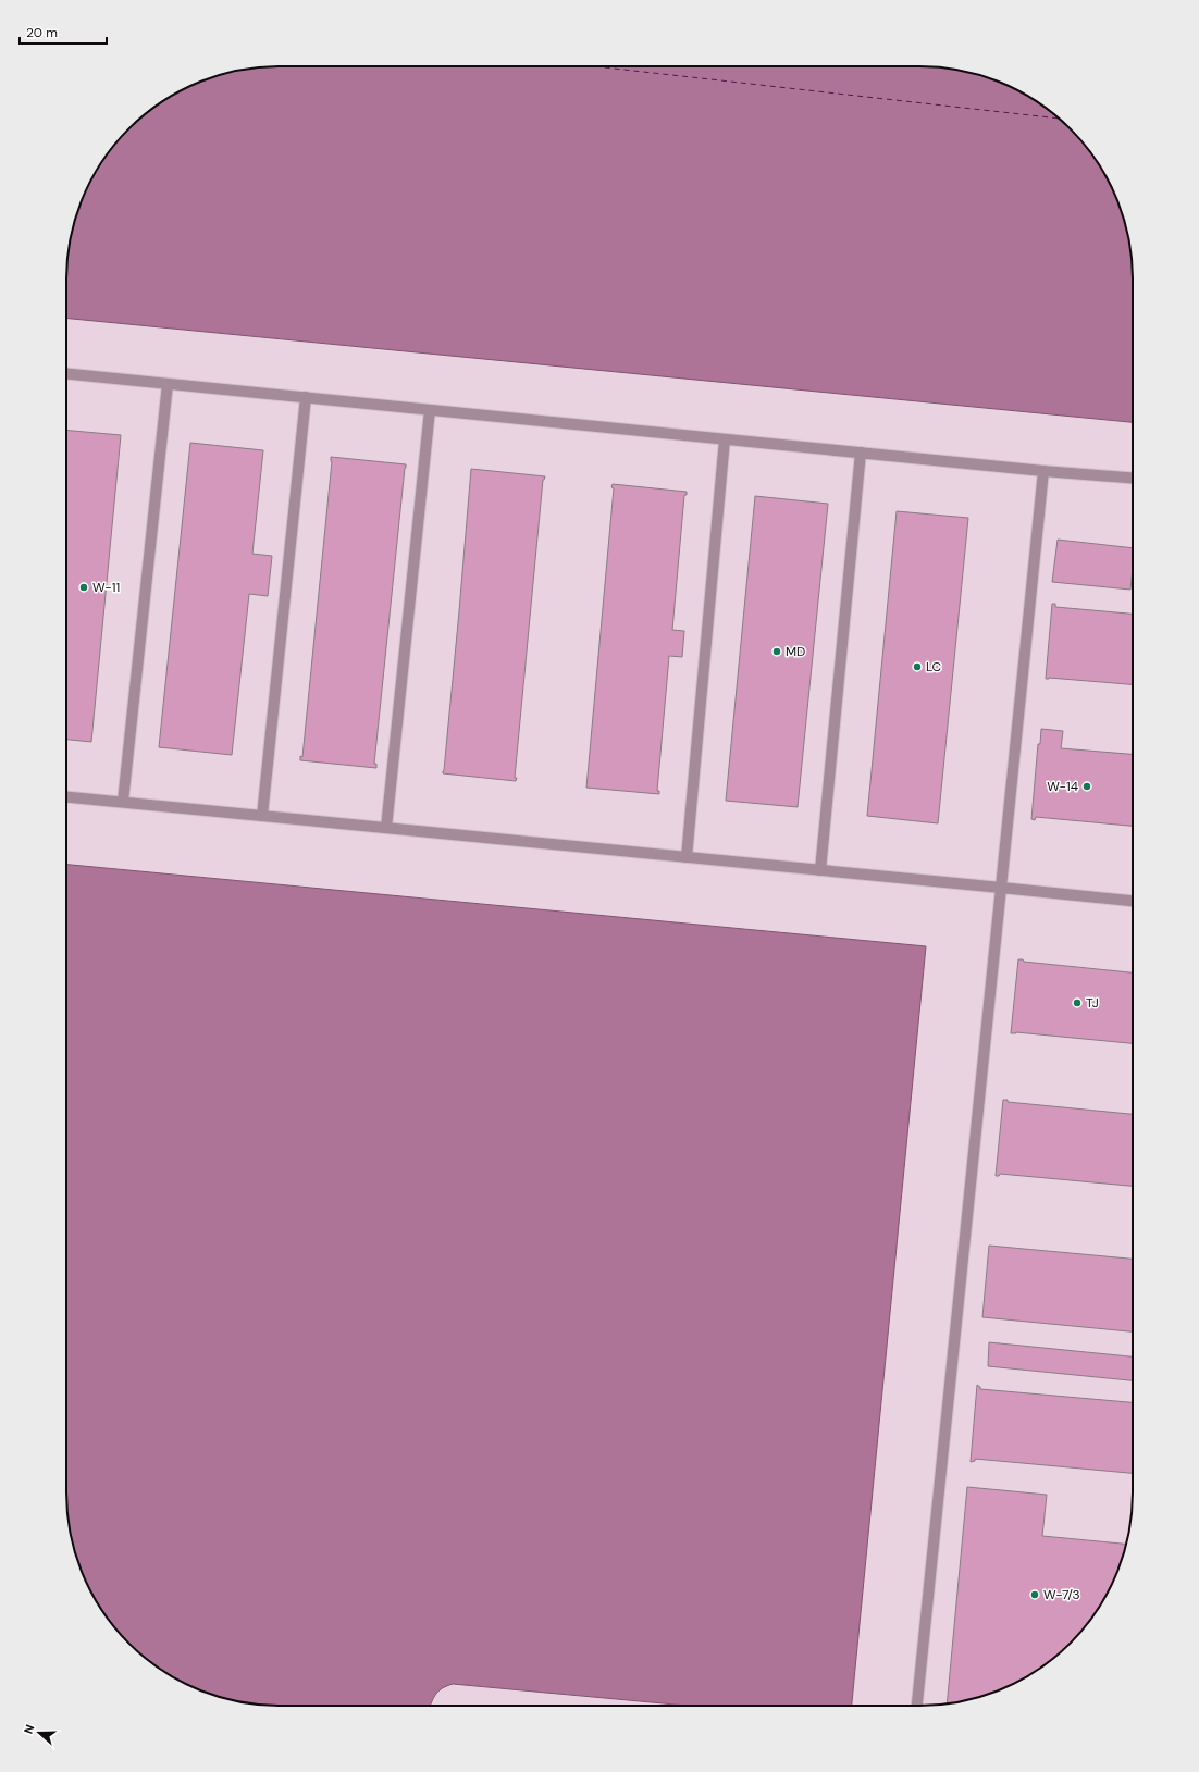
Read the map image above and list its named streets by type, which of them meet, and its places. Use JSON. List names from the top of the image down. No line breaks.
{"places":["W-11","MD","LC","W-14","TJ","W-7/3"],"scale_bar":"20 m","north":"left"}
